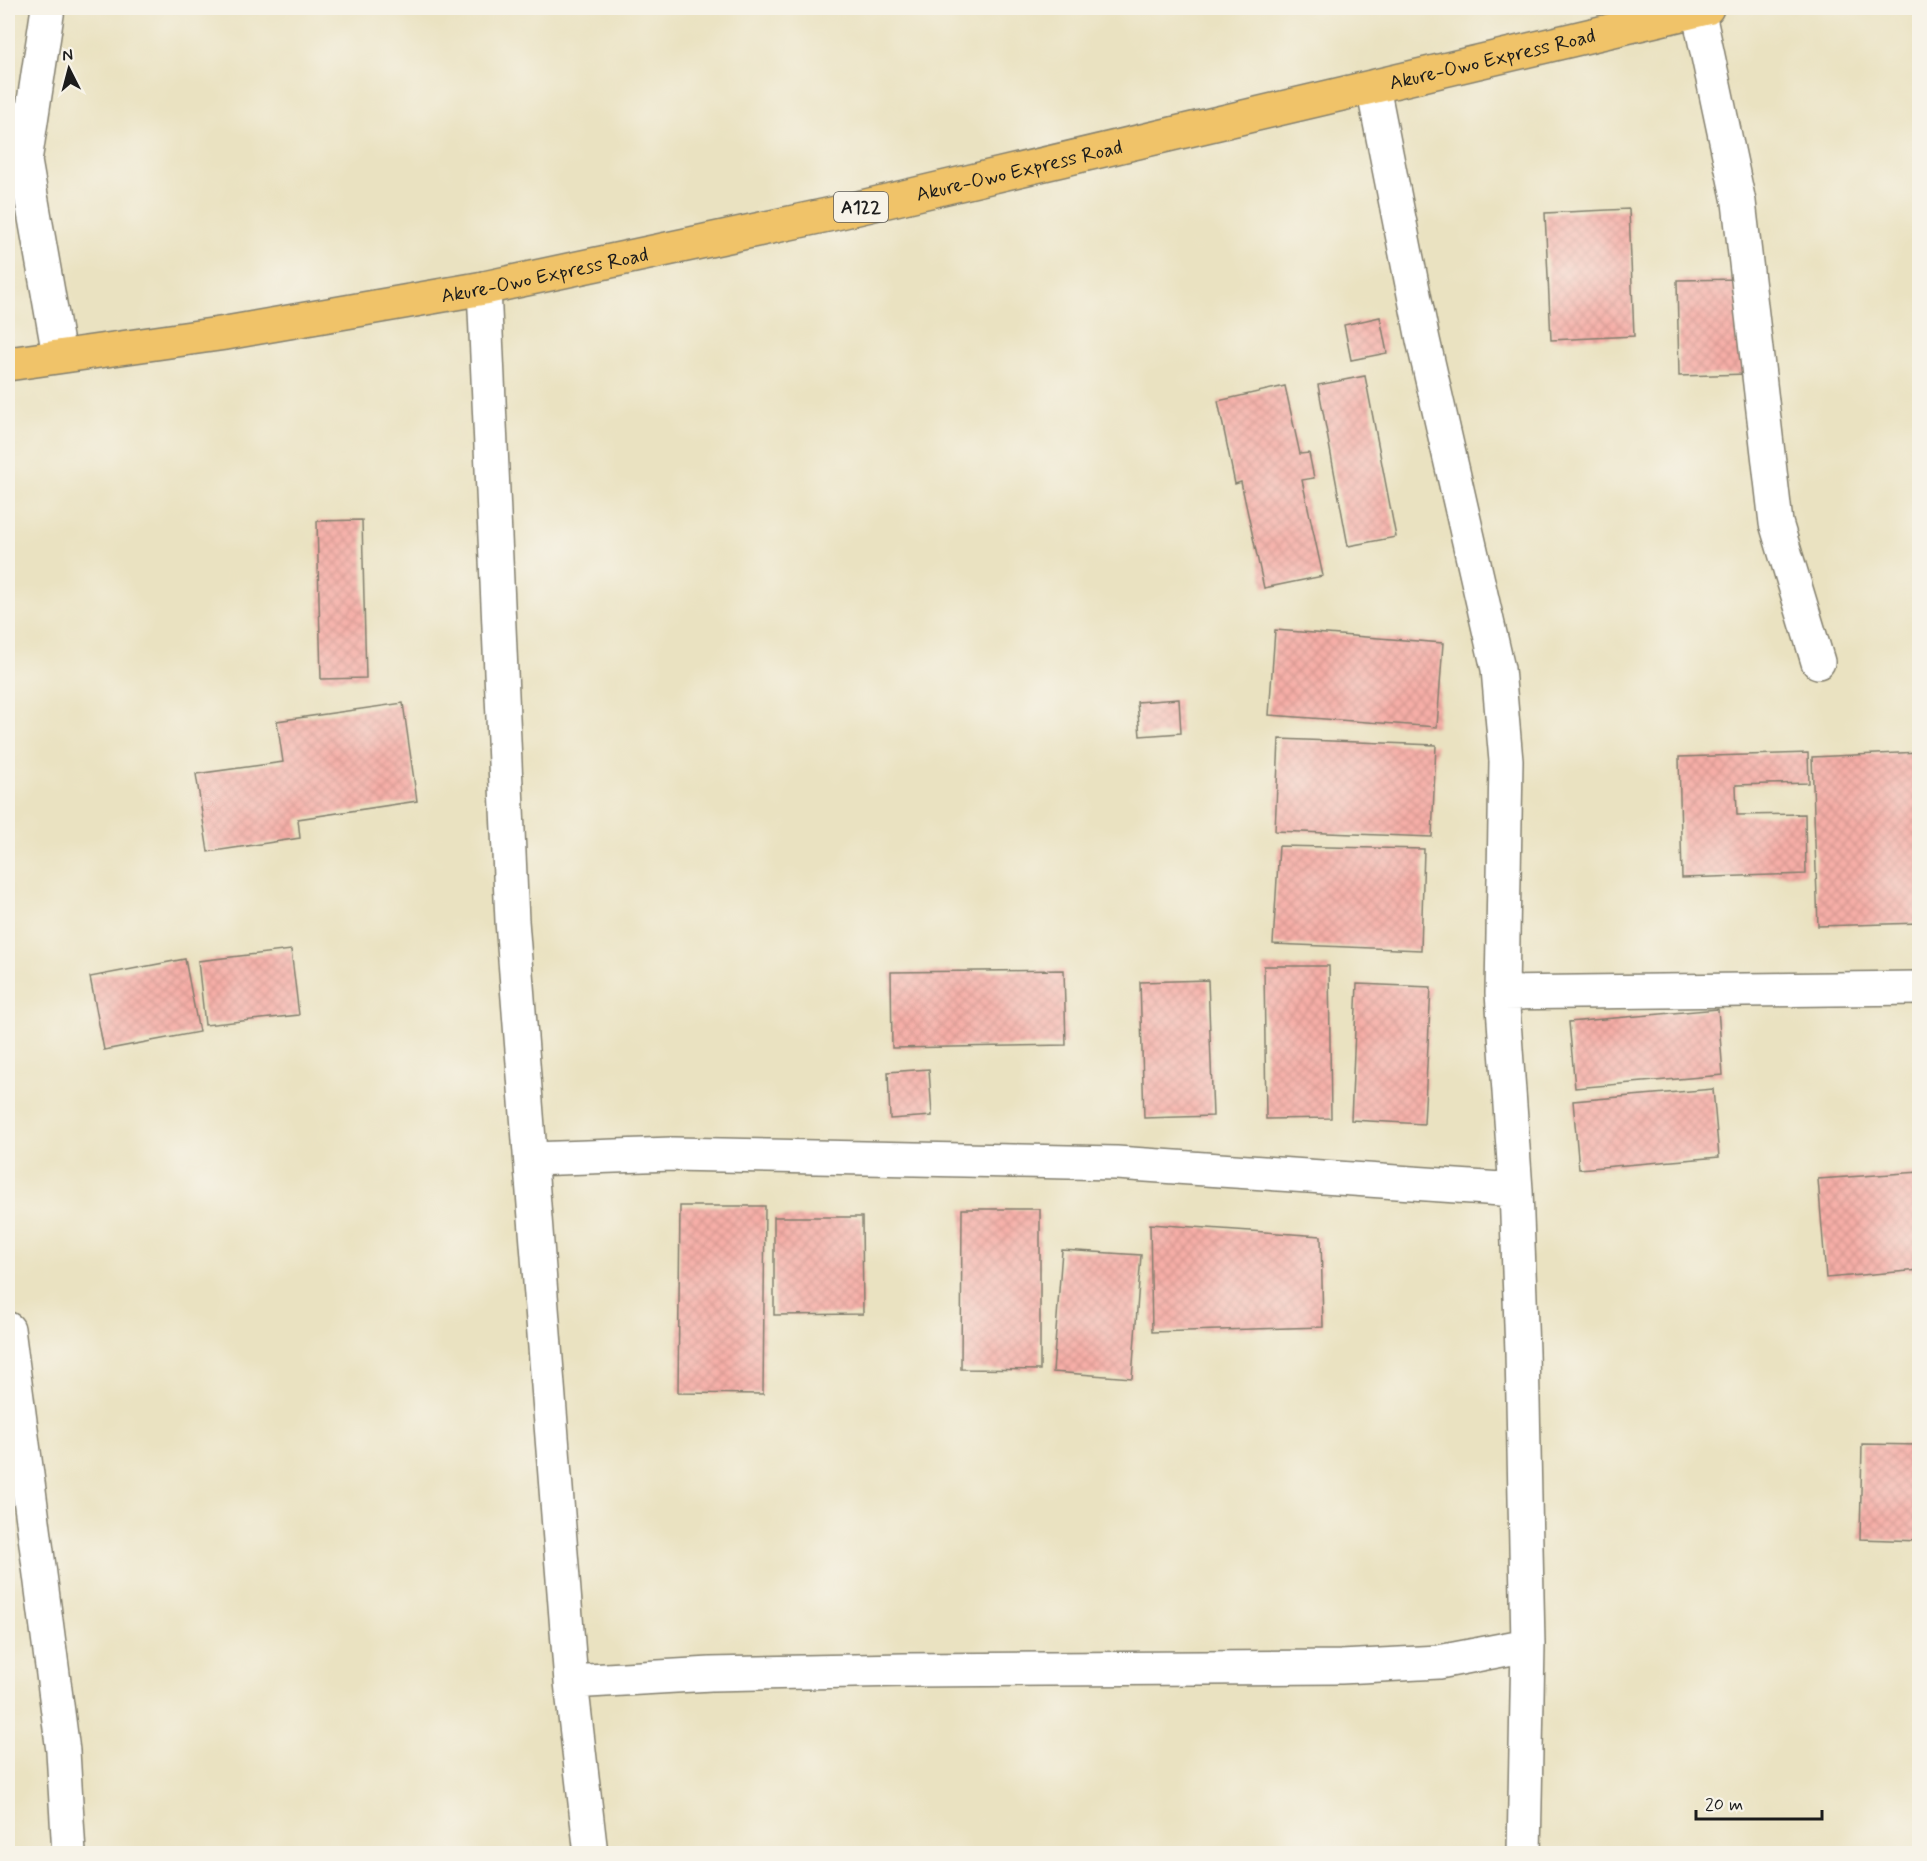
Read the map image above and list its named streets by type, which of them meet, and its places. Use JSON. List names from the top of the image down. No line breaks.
{"streets":{"highway":["Akure-Owo Express Road","A122"]},"scale_bar":"20 m","north":"top"}
